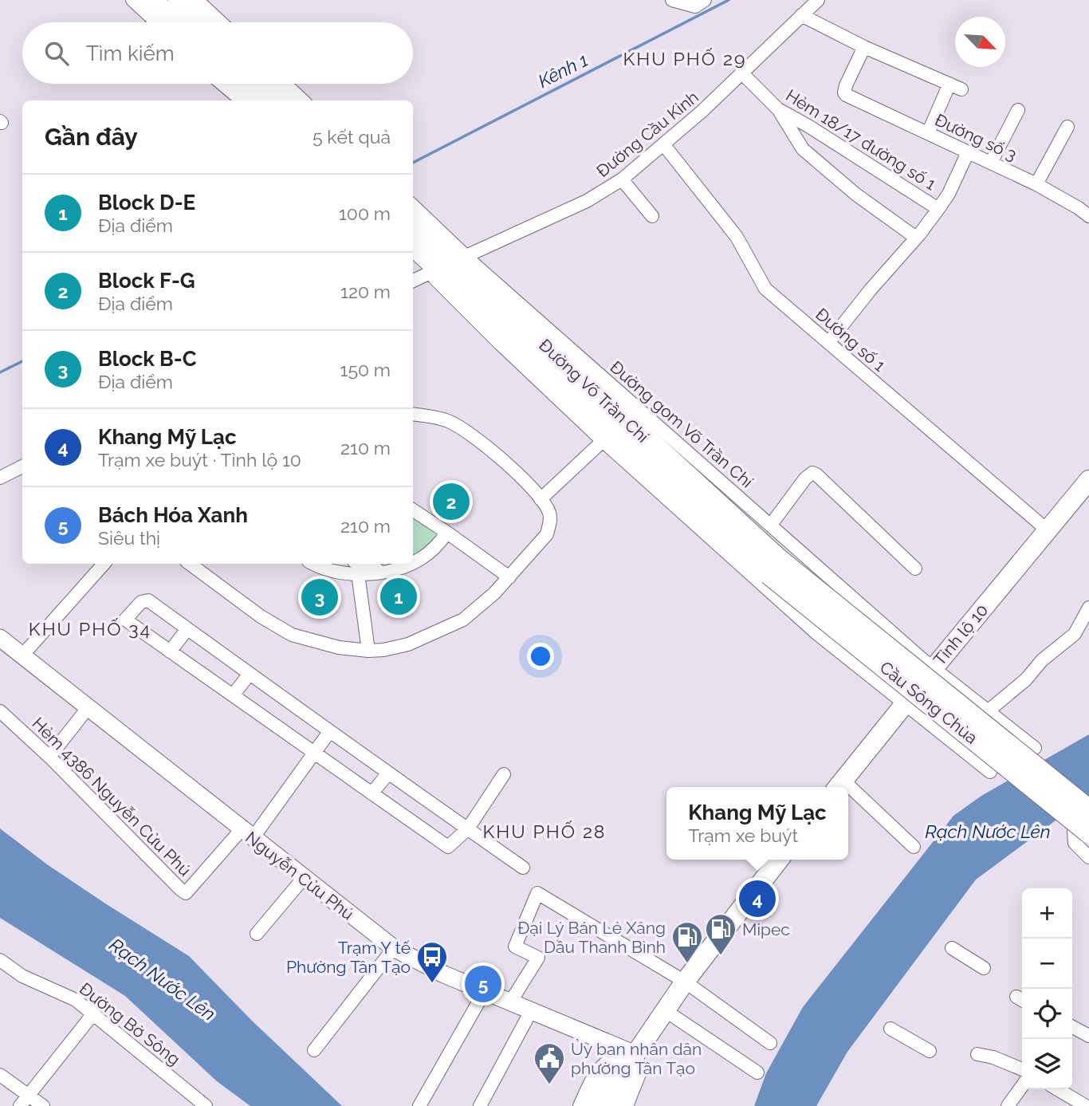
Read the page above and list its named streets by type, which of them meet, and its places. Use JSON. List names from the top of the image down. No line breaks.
{"streets":{"highway":["Đường Võ Trần Chí","Cầu Sông Chùa"],"main road":["Tỉnh lộ 10","Nguyễn Cửu Phú"],"street":["Đường Cầu Kinh","Đường số 3","Hẻm 18/17 đường số 1","Đường số 1","Đường gom Võ Trần Chí","Hẻm 4386 Nguyễn Cửu Phú","Đường Bờ Sông"]},"crossings":[["Đường Cầu Kinh","Hẻm 18/17 đường số 1"],["Đường Cầu Kinh","Đường số 1"],["Đường Cầu Kinh","Đường Võ Trần Chí"],["Đường Cầu Kinh","Đường gom Võ Trần Chí"],["Đường số 1","Tỉnh lộ 10"],["Đường Võ Trần Chí","Đường gom Võ Trần Chí"],["Đường Võ Trần Chí","Cầu Sông Chùa"],["Đường gom Võ Trần Chí","Tỉnh lộ 10"],["Hẻm 4386 Nguyễn Cửu Phú","Nguyễn Cửu Phú"]],"districts":["KHU PHỐ 29","KHU PHỐ 34","KHU PHỐ 28"],"water":["Kênh 1","Rạch Nước Lên"],"places":{"fuel station":["Mipec","Đại Lý Bán Lẻ Xăng Dầu Thanh Bình"],"bus stop":["Trạm Y tế Phường Tân Tạo"],"public building":["Ủy ban nhân dân phường Tân Tạo"]},"north":"bottom right","page":{"search":"Tìm kiếm","heading":["Gần đây","5 kết quả"],"list":[{"mark":"1","name":"Block D-E","note":"Địa điểm","value":"100 m"},{"mark":"2","name":"Block F-G","note":"Địa điểm","value":"120 m"},{"mark":"3","name":"Block B-C","note":"Địa điểm","value":"150 m"},{"mark":"4","name":"Khang Mỹ Lạc","note":"Trạm xe buýt · Tỉnh lộ 10","value":"210 m"},{"mark":"5","name":"Bách Hóa Xanh","note":"Siêu thị","value":"210 m"}],"pins":["2","1","3","4","5"],"popup":["Khang Mỹ Lạc","Trạm xe buýt"],"map_buttons":["+","−"]}}
